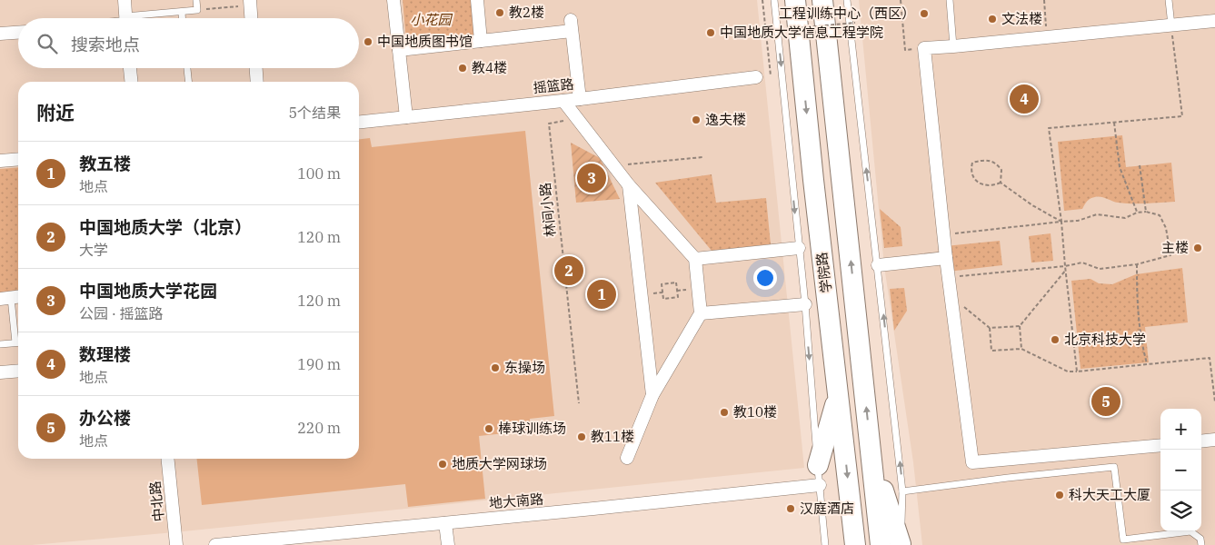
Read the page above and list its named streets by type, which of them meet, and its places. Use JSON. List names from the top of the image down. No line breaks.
{"streets":{"main road":["学院路"],"street":["摇篮路","中北路","地大南路"],"path":["林间小路"]},"crossings":[["学院路","地大南路"]],"parks":["小花园"],"places":["教2楼","工程训练中心（西区）","文法楼","中国地质大学信息工程学院","中国地质图书馆","教4楼","逸夫楼","主楼","北京科技大学","东操场","教10楼","棒球训练场","教11楼","地质大学网球场","科大天工大厦","汉庭酒店"],"page":{"search":"搜索地点","heading":["附近","5个结果"],"pins":["4","3","2","1","5"],"list":[{"mark":"1","name":"教五楼","note":"地点","value":"100 m"},{"mark":"2","name":"中国地质大学（北京）","note":"大学","value":"120 m"},{"mark":"3","name":"中国地质大学花园","note":"公园 · 摇篮路","value":"120 m"},{"mark":"4","name":"数理楼","note":"地点","value":"190 m"},{"mark":"5","name":"办公楼","note":"地点","value":"220 m"}],"map_buttons":["+","−"]}}
